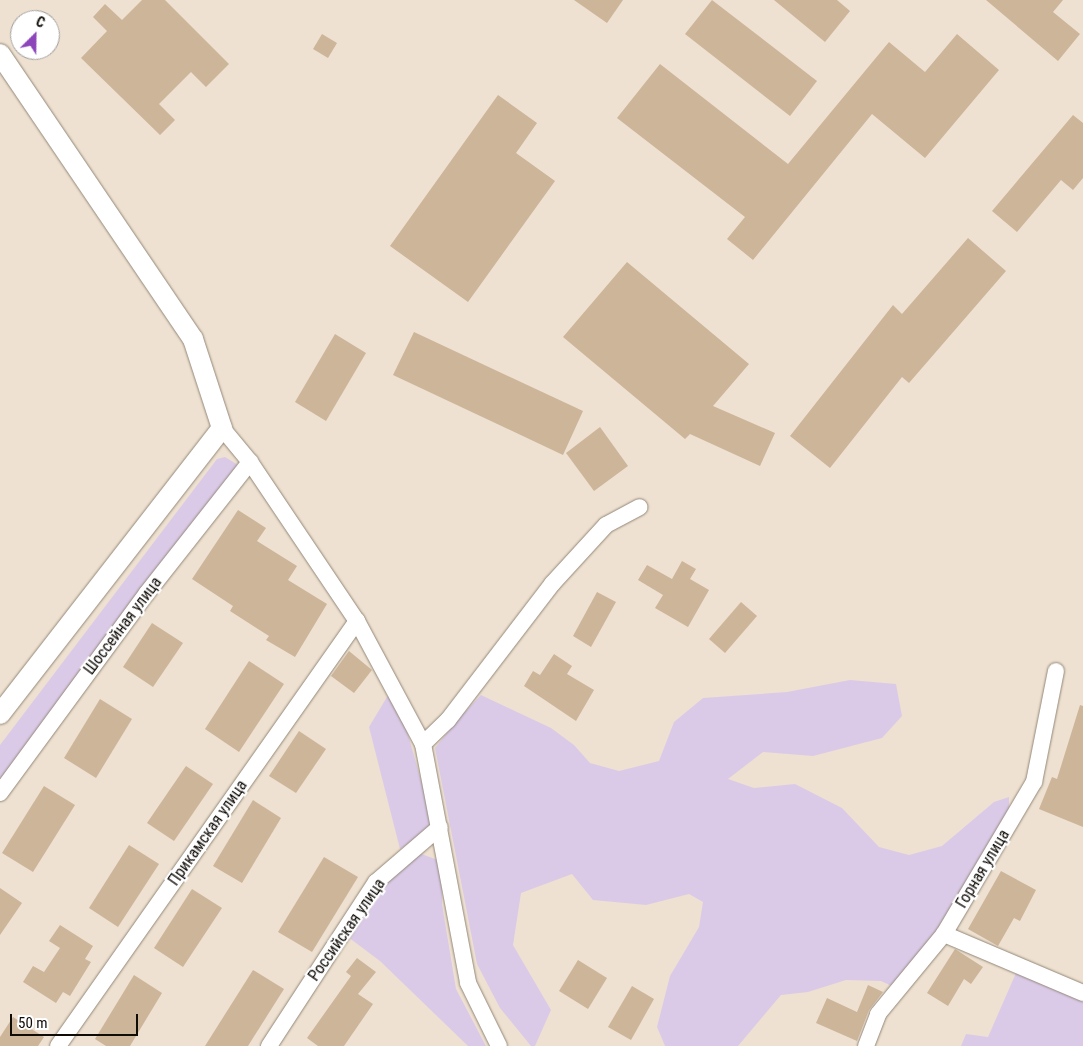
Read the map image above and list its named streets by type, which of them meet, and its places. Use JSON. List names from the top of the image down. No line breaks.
{"streets":{"street":["Шоссейная улица","Прикамская улица","Горная улица","Российская улица"]},"scale_bar":"50 m","north":"top right"}
